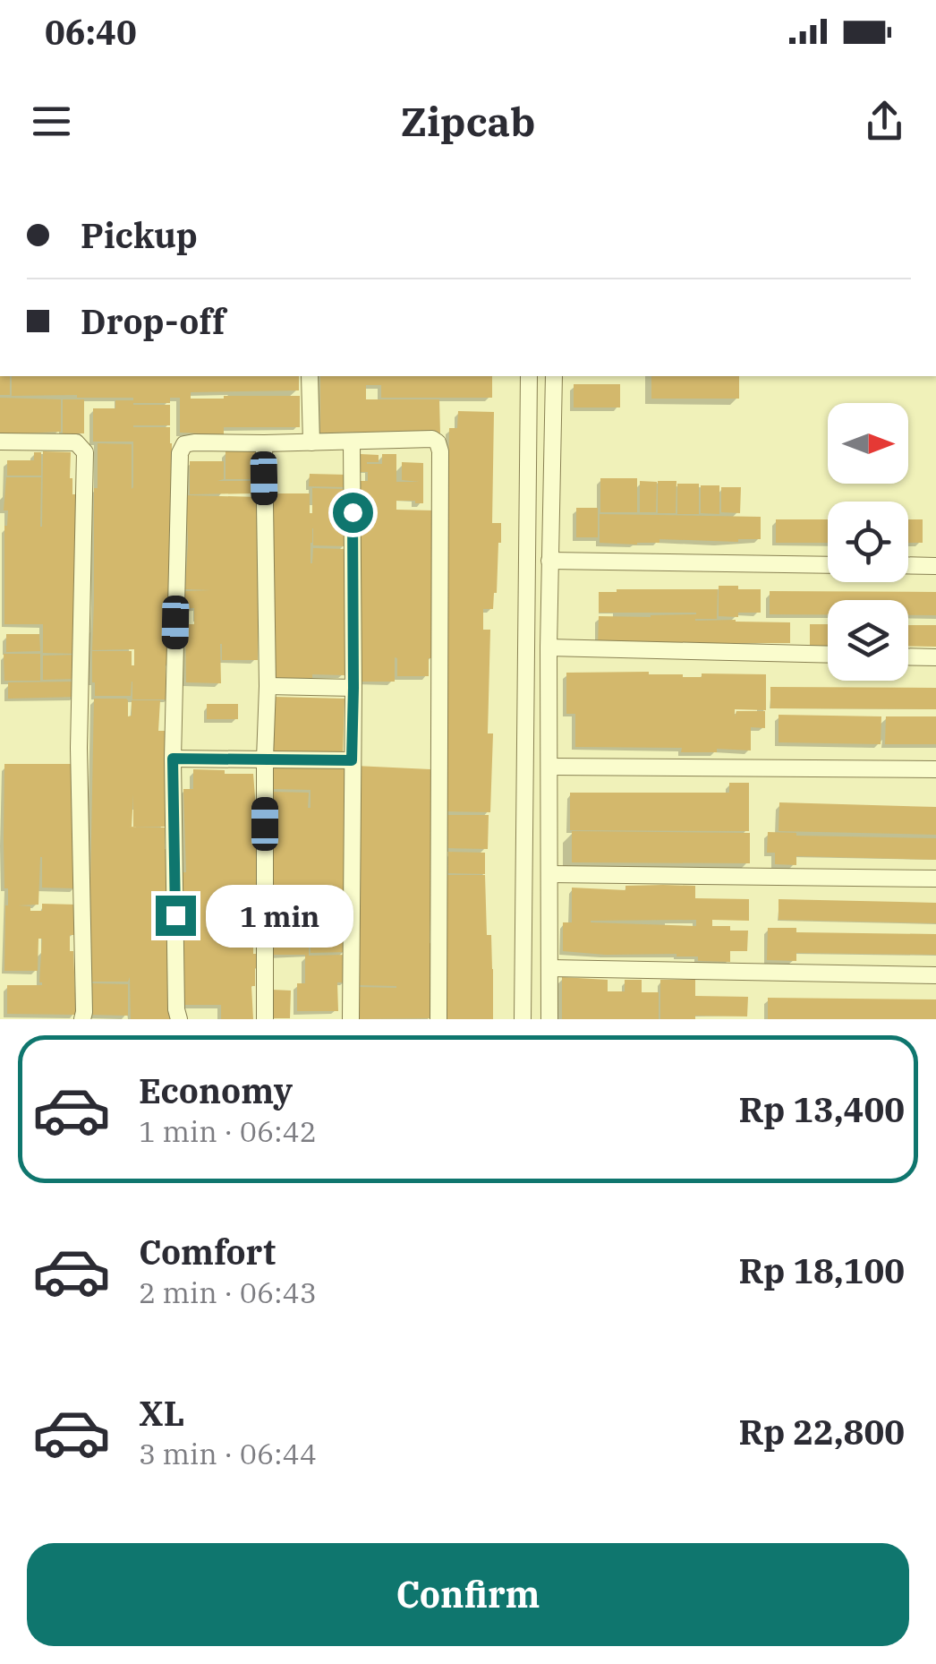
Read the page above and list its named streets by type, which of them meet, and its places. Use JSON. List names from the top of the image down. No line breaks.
{"north":"right","page":{"status":"06:40","header":"Zipcab","banner":["Pickup","Drop-off"],"bubble":"1 min","list":[{"name":"Economy","note":"1 min · 06:42","value":"Rp 13,400"},{"name":"Comfort","note":"2 min · 06:43","value":"Rp 18,100"},{"name":"XL","note":"3 min · 06:44","value":"Rp 22,800"}],"buttons":"Confirm"}}
